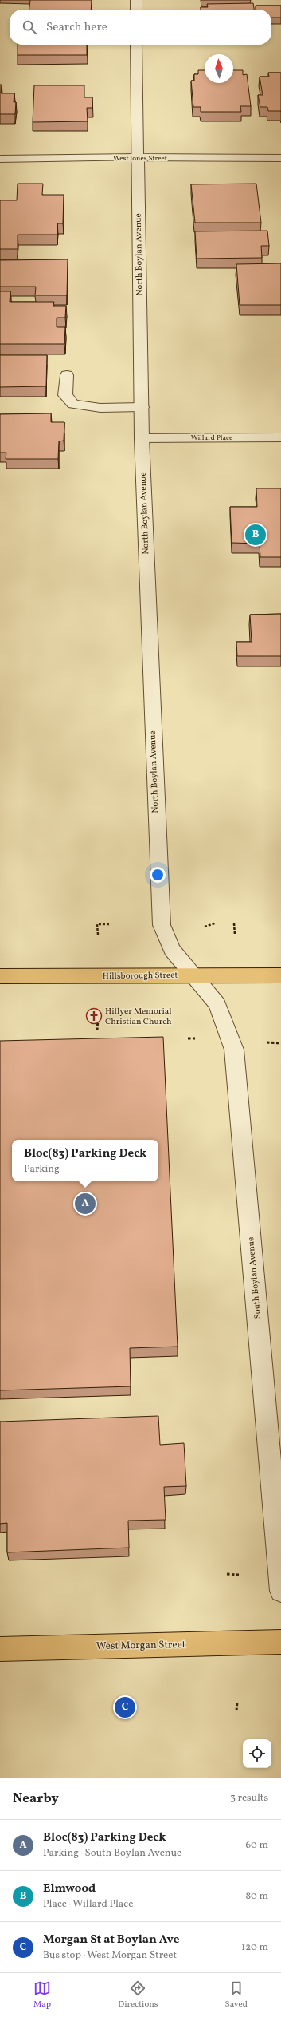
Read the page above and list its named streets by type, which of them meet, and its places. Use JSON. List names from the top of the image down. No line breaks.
{"streets":{"main road":["Hillsborough Street","West Morgan Street"],"street":["West Jones Street","North Boylan Avenue","Willard Place","South Boylan Avenue"]},"crossings":[["West Jones Street","North Boylan Avenue"],["North Boylan Avenue","Willard Place"],["North Boylan Avenue","Hillsborough Street"],["North Boylan Avenue","South Boylan Avenue"],["Hillsborough Street","South Boylan Avenue"]],"places":{"church":["Hillyer Memorial Christian Church"]},"north":"top","page":{"search":"Search here","pins":["B","A","C"],"popup":["Bloc(83) Parking Deck","Parking"],"heading":["Nearby","3 results"],"list":[{"mark":"A","name":"Bloc(83) Parking Deck","note":"Parking · South Boylan Avenue","value":"60 m"},{"mark":"B","name":"Elmwood","note":"Place · Willard Place","value":"80 m"},{"mark":"C","name":"Morgan St at Boylan Ave","note":"Bus stop · West Morgan Street","value":"120 m"}],"nav":["Map","Directions","Saved"]}}
